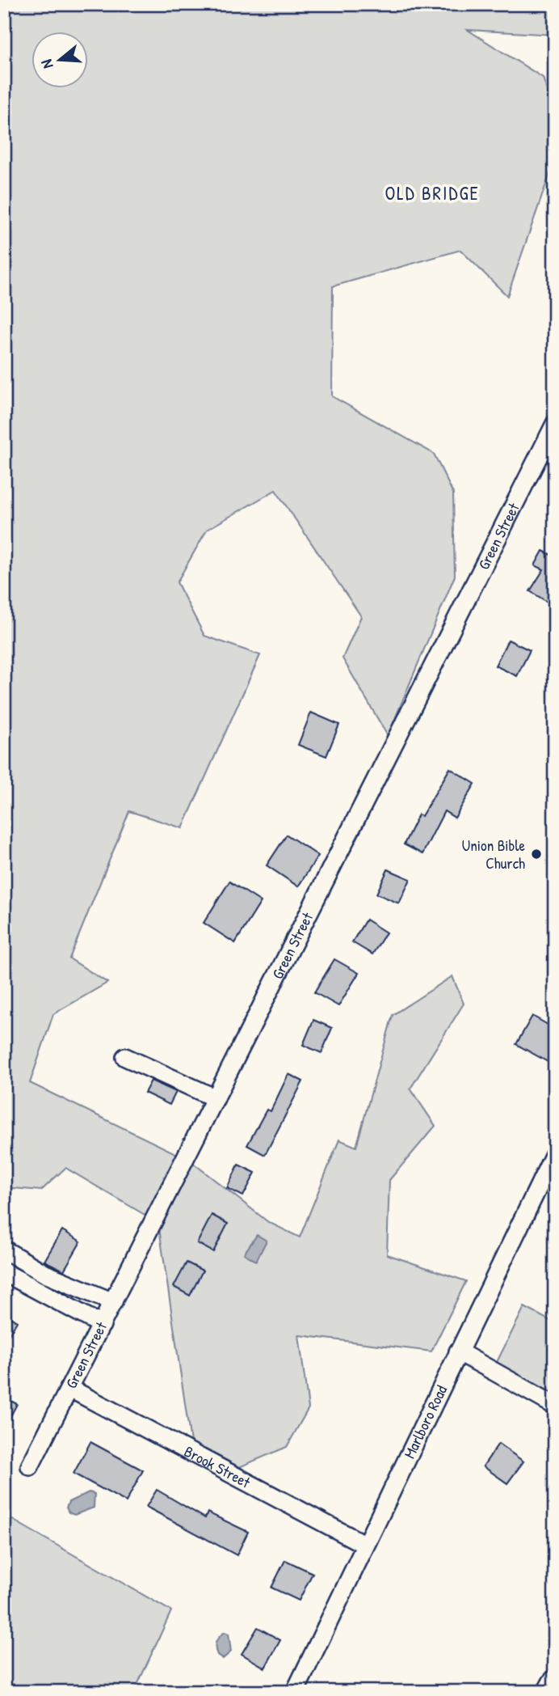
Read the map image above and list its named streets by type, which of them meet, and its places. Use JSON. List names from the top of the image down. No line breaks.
{"streets":{"street":["Green Street","Marlboro Road","Brook Street"]},"crossings":[["Green Street","Brook Street"],["Marlboro Road","Brook Street"]],"districts":["OLD BRIDGE"],"places":["Union Bible Church"],"north":"left"}
